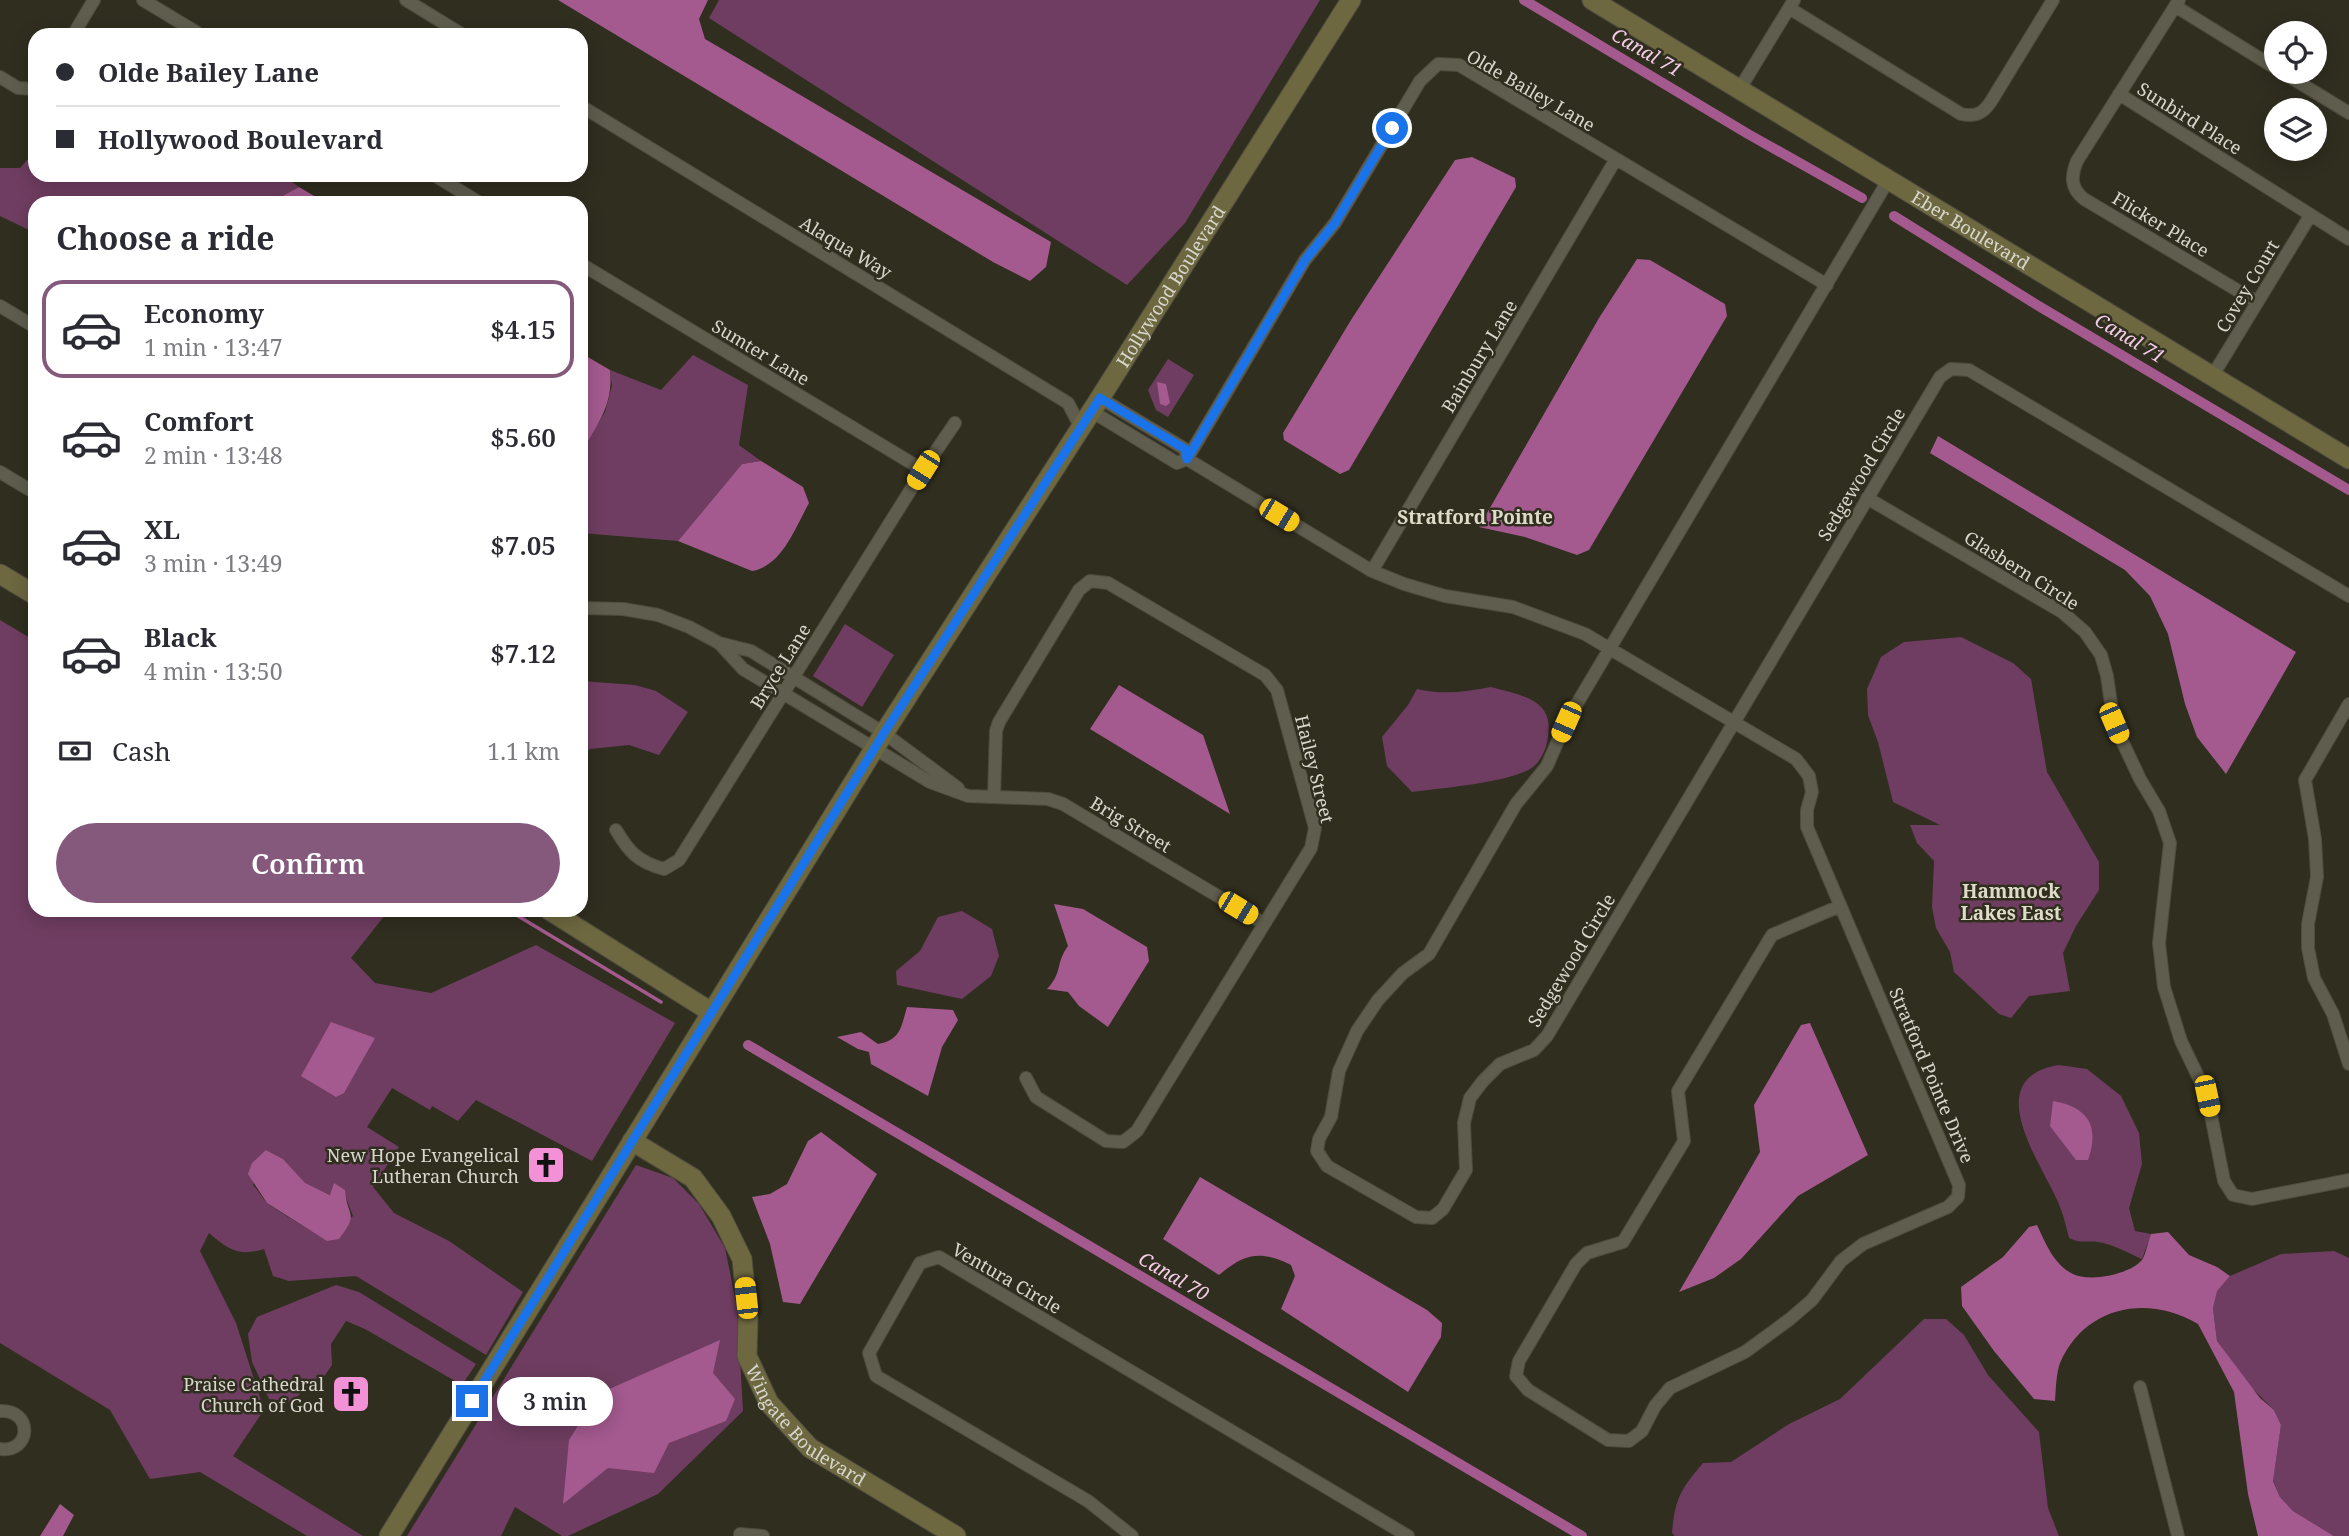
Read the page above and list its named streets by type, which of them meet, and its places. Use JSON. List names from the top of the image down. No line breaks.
{"streets":{"street":["Olde Bailey Lane","Sunbird Place","Flicker Place","Eber Boulevard","Alaqua Way","Covey Court","Hollywood Boulevard","Sumter Lane","Bainbury Lane","Sedgewood Circle","Glasbern Circle","Bryce Lane","Hailey Street","Brig Street","Stratford Pointe Drive","Ventura Circle","Wingate Boulevard"]},"crossings":[["Olde Bailey Lane","Bainbury Lane"],["Olde Bailey Lane","Sedgewood Circle"],["Olde Bailey Lane","Stratford Pointe Drive"],["Sunbird Place","Flicker Place"],["Sunbird Place","Covey Court"],["Flicker Place","Covey Court"],["Eber Boulevard","Covey Court"],["Eber Boulevard","Sedgewood Circle"],["Alaqua Way","Hollywood Boulevard"],["Alaqua Way","Stratford Pointe Drive"],["Hollywood Boulevard","Brig Street"],["Hollywood Boulevard","Stratford Pointe Drive"],["Hollywood Boulevard","Wingate Boulevard"],["Sumter Lane","Bryce Lane"],["Bainbury Lane","Stratford Pointe Drive"],["Sedgewood Circle","Glasbern Circle"],["Sedgewood Circle","Stratford Pointe Drive"],["Hailey Street","Brig Street"]],"districts":["Stratford Pointe","Hammock Lakes East"],"water":["Canal 71","Canal 70"],"places":{"church":["New Hope Evangelical Lutheran Church","Praise Cathedral Church of God"]},"page":{"banner":["Olde Bailey Lane","Hollywood Boulevard"],"heading":"Choose a ride","list":[{"name":"Economy","note":"1 min · 13:47","value":"$4.15"},{"name":"Comfort","note":"2 min · 13:48","value":"$5.60"},{"name":"XL","note":"3 min · 13:49","value":"$7.05"},{"name":"Black","note":"4 min · 13:50","value":"$7.12"}],"pay":["Cash","1.1 km"],"buttons":"Confirm","bubble":"3 min"}}
